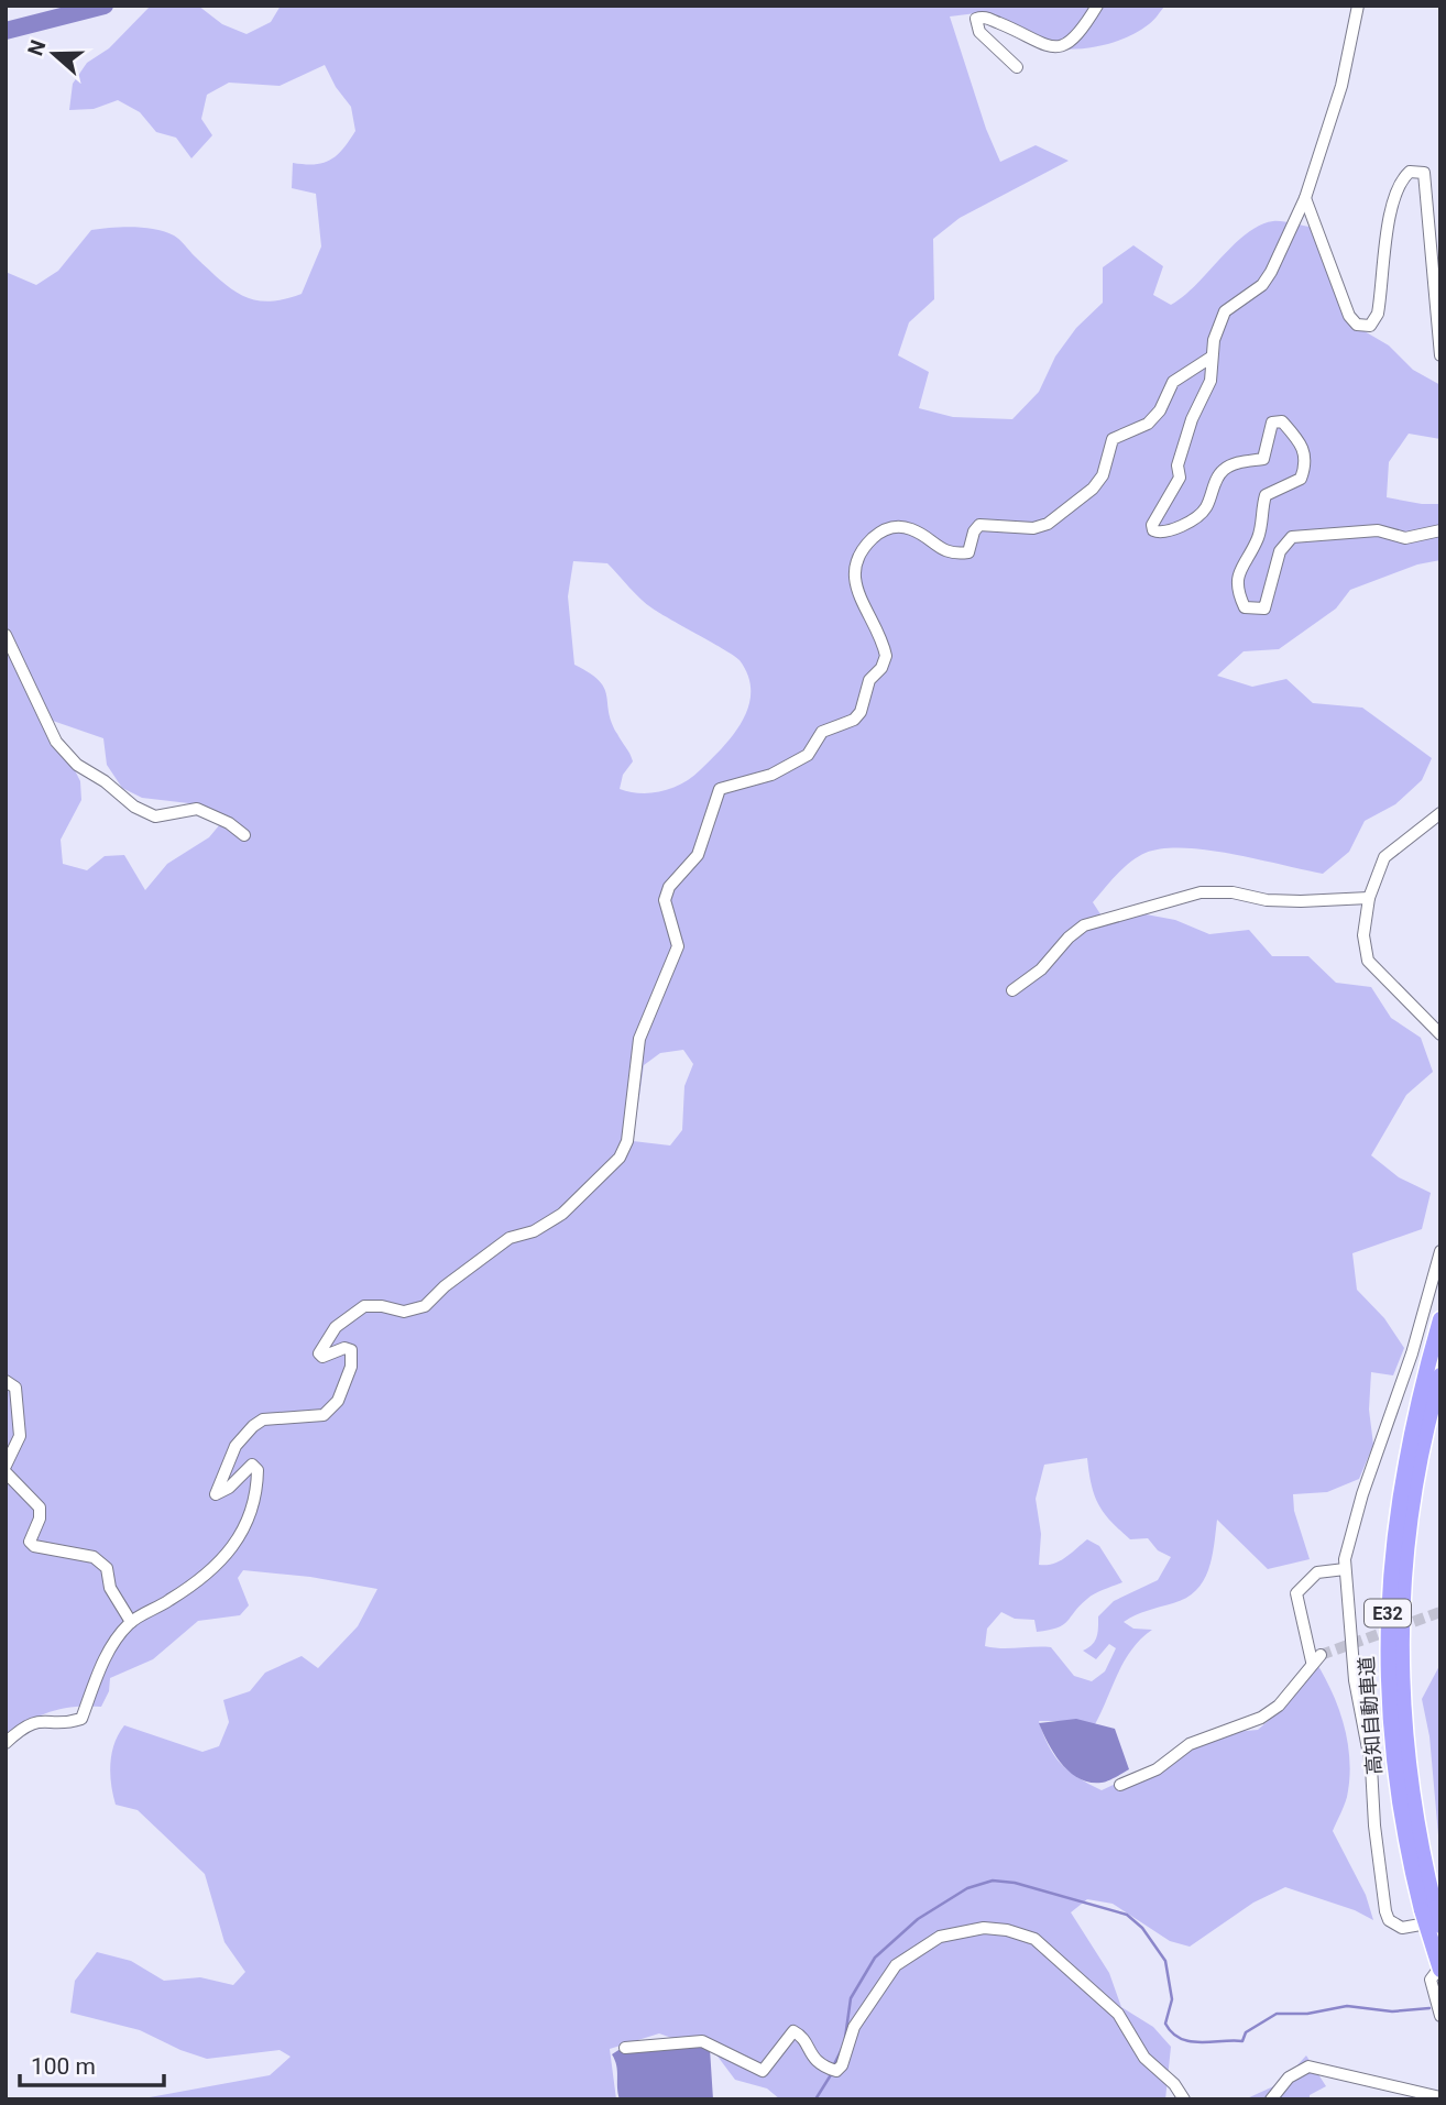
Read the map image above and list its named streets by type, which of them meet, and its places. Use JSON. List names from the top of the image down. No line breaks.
{"streets":{"highway":["E32","高知自動車道"]},"scale_bar":"100 m","north":"left"}
